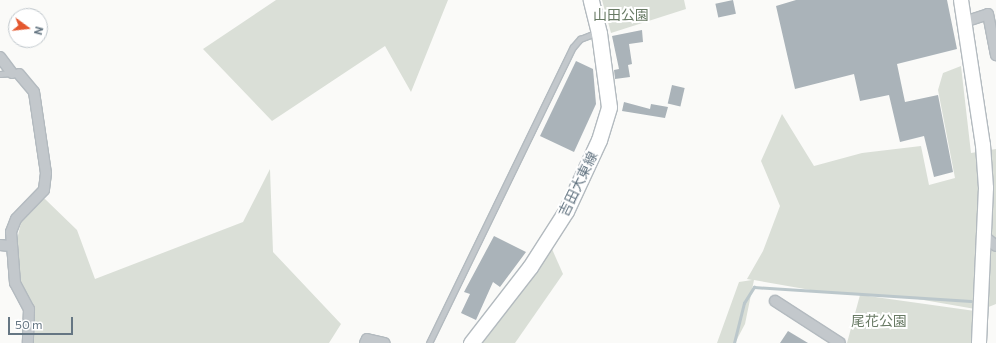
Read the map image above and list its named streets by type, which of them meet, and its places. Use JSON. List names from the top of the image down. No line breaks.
{"streets":{"main road":["吉田大東線"]},"parks":["山田公園","尾花公園"],"scale_bar":"50 m","north":"right"}
